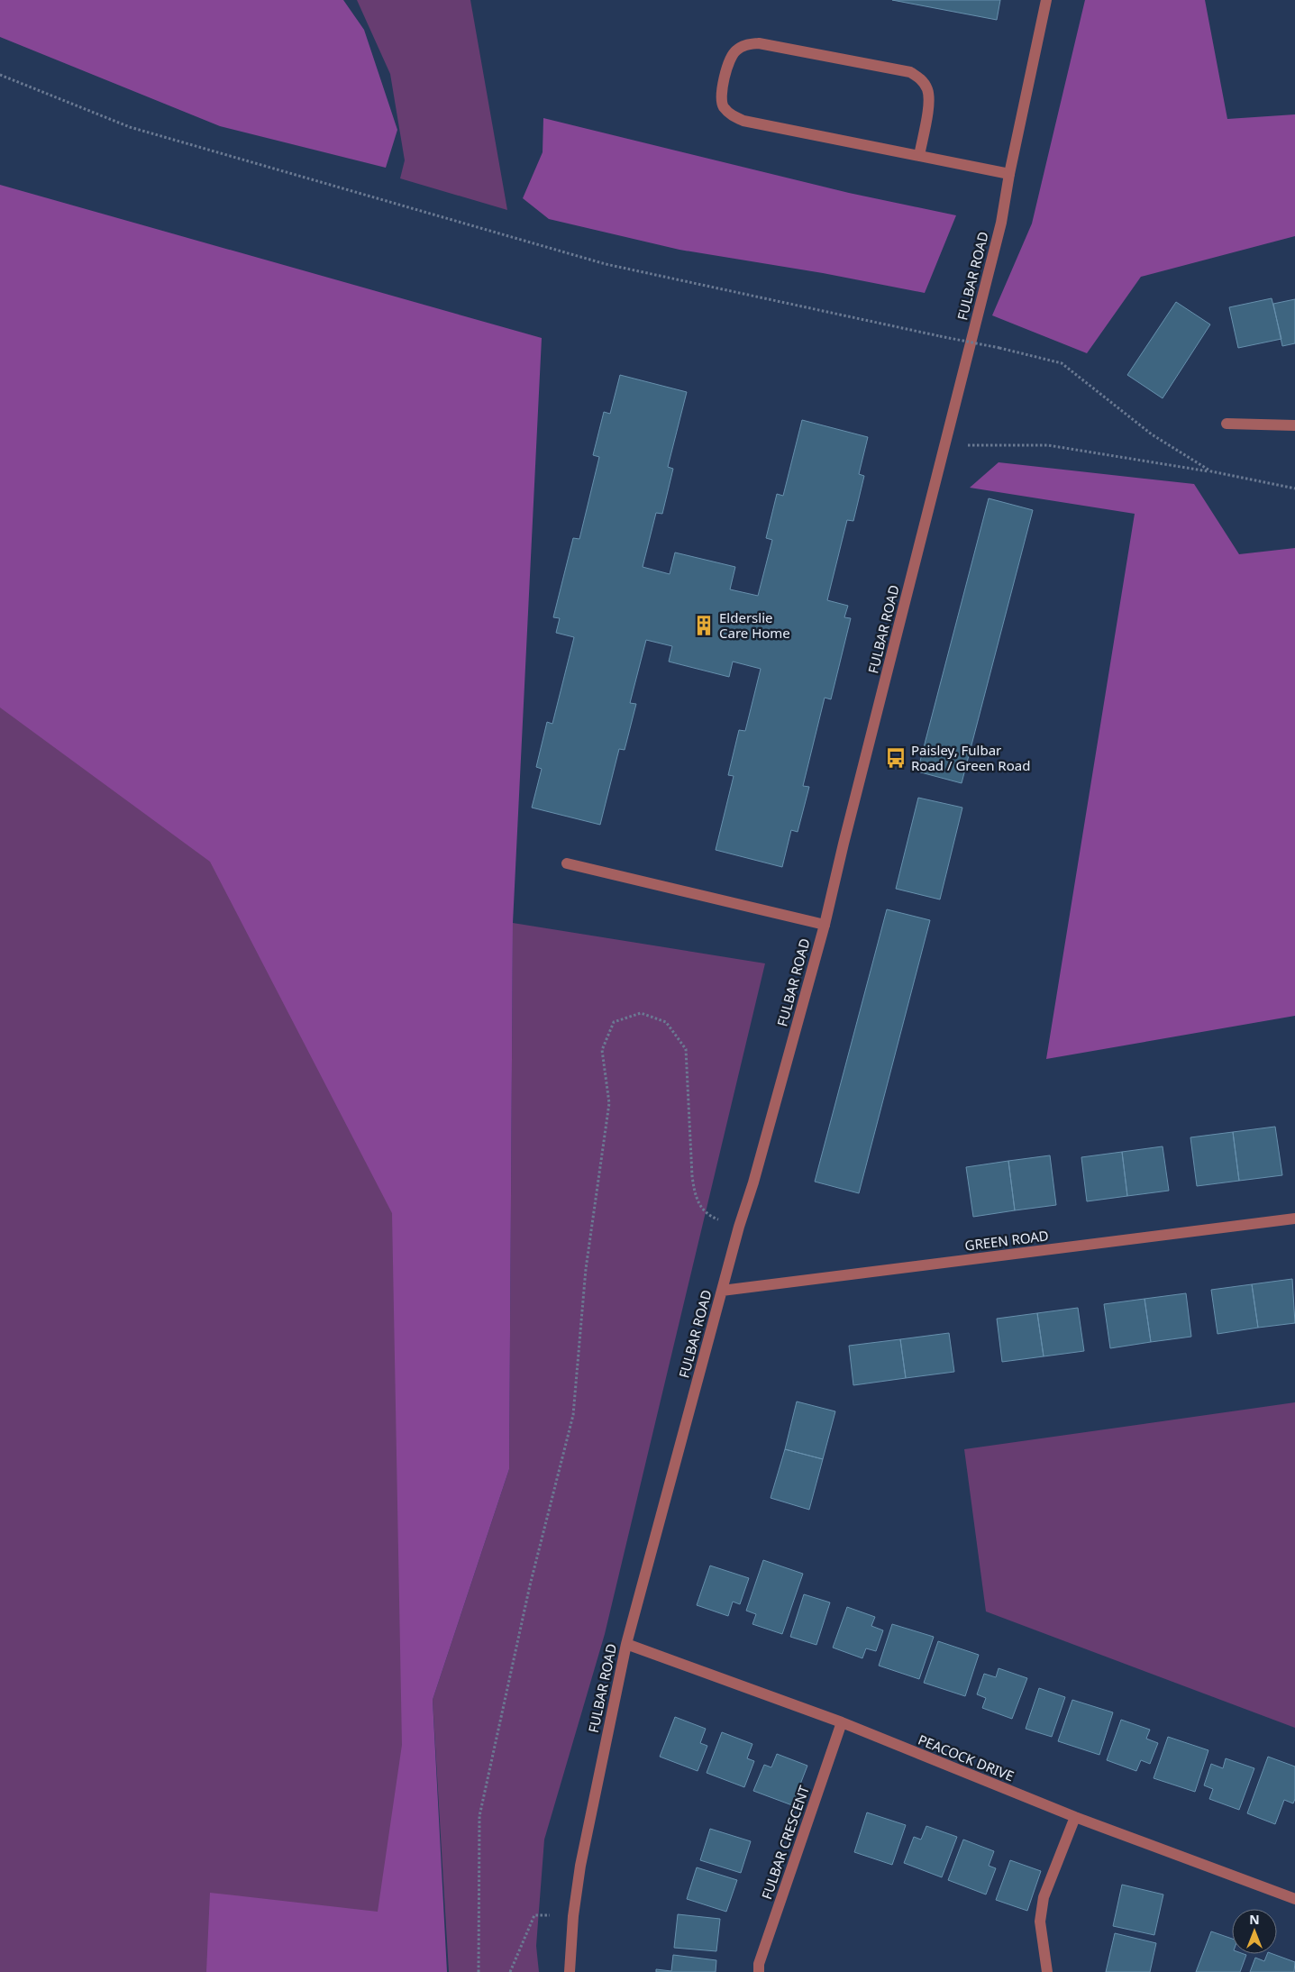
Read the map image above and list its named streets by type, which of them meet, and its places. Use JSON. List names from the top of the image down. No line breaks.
{"streets":{"street":["FULBAR ROAD","GREEN ROAD","PEACOCK DRIVE","FULBAR CRESCENT"]},"crossings":[["FULBAR ROAD","GREEN ROAD"],["FULBAR ROAD","PEACOCK DRIVE"],["PEACOCK DRIVE","FULBAR CRESCENT"]],"places":{"building":["Elderslie Care Home"],"bus stop":["Paisley, Fulbar Road / Green Road"]},"north":"top"}
